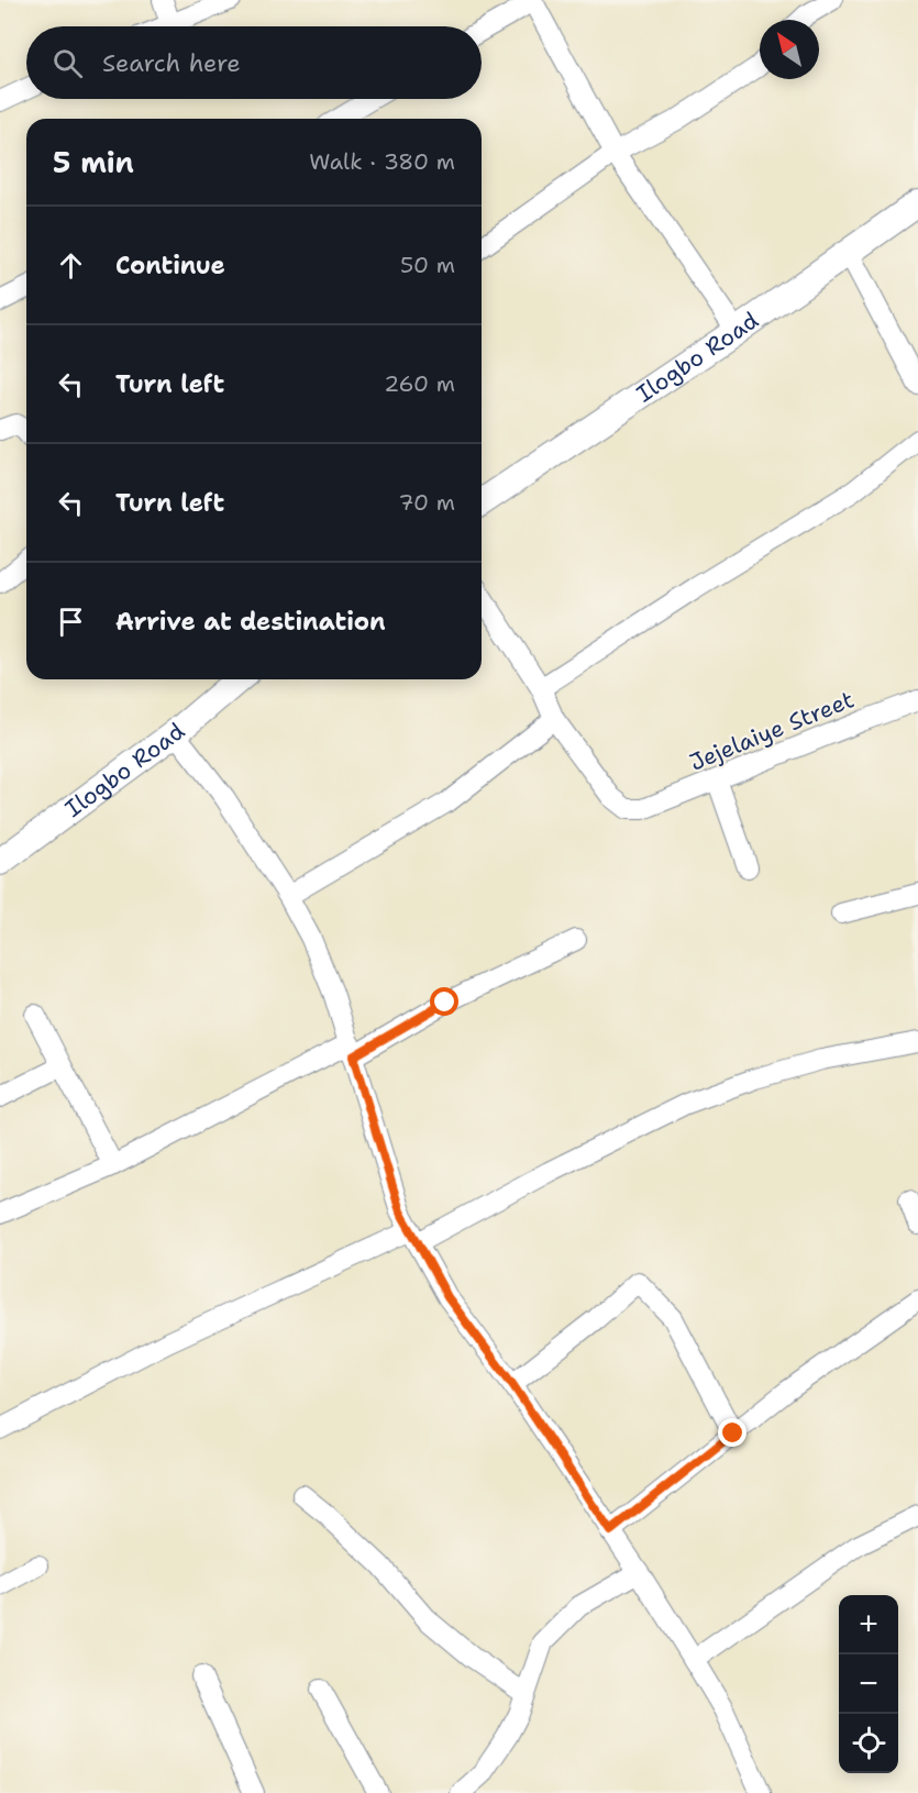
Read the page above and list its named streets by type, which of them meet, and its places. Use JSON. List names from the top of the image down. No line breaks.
{"streets":{"main road":["Ilogbo Road"],"street":["Jejelaiye Street"]},"north":"top left","page":{"search":"Search here","heading":["5 min","Walk · 380 m"],"list":[["Continue","50 m"],["Turn left","260 m"],["Turn left","70 m"],"Arrive at destination"],"map_buttons":["+","−"]}}
